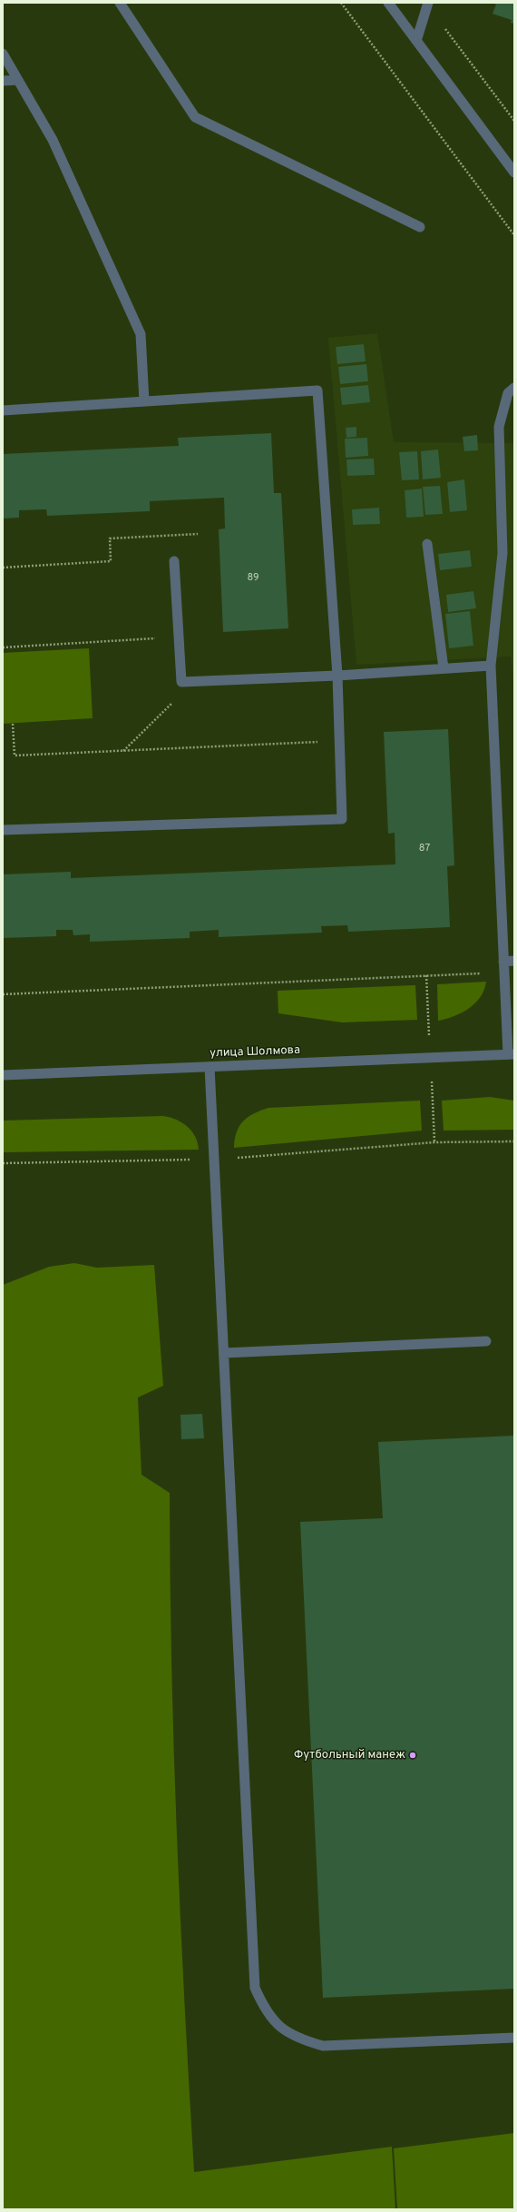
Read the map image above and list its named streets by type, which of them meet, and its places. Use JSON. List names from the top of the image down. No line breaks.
{"streets":{"street":["улица Шолмова"]},"places":["Футбольный манеж"],"house_numbers":["89","87"]}
